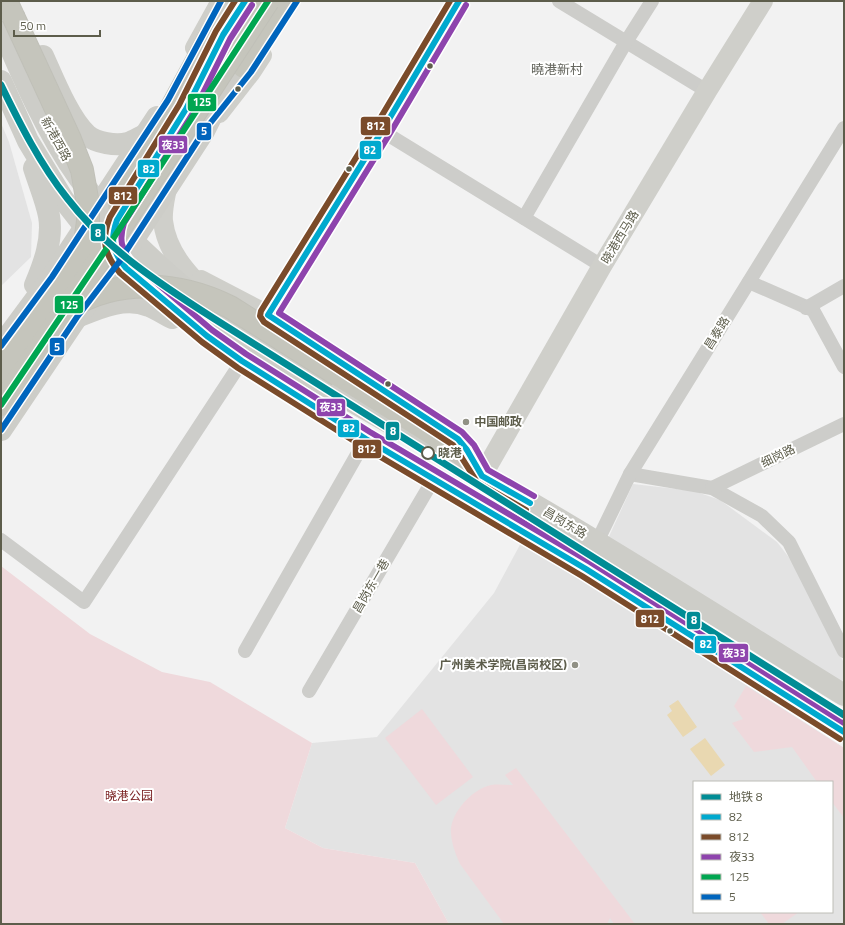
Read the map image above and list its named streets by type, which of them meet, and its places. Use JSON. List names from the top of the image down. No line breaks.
{"streets":{"main road":["新港西路","昌岗东路"],"street":["晓港西马路","昌泰路","细岗路","昌岗东一巷"]},"crossings":[["新港西路","昌岗东路"],["晓港西马路","昌岗东路"],["昌泰路","昌岗东路"]],"districts":["曉港新村"],"parks":["晓港公园"],"places":["中国邮政","晓港","广州美术学院(昌岗校区)"],"lines":["transit line 82","transit line 812","transit line 125","transit line 5","transit line 夜33","metro line 8"],"legend":["地铁 8","82","812","夜33","125","5"],"scale_bar":"50 m"}
